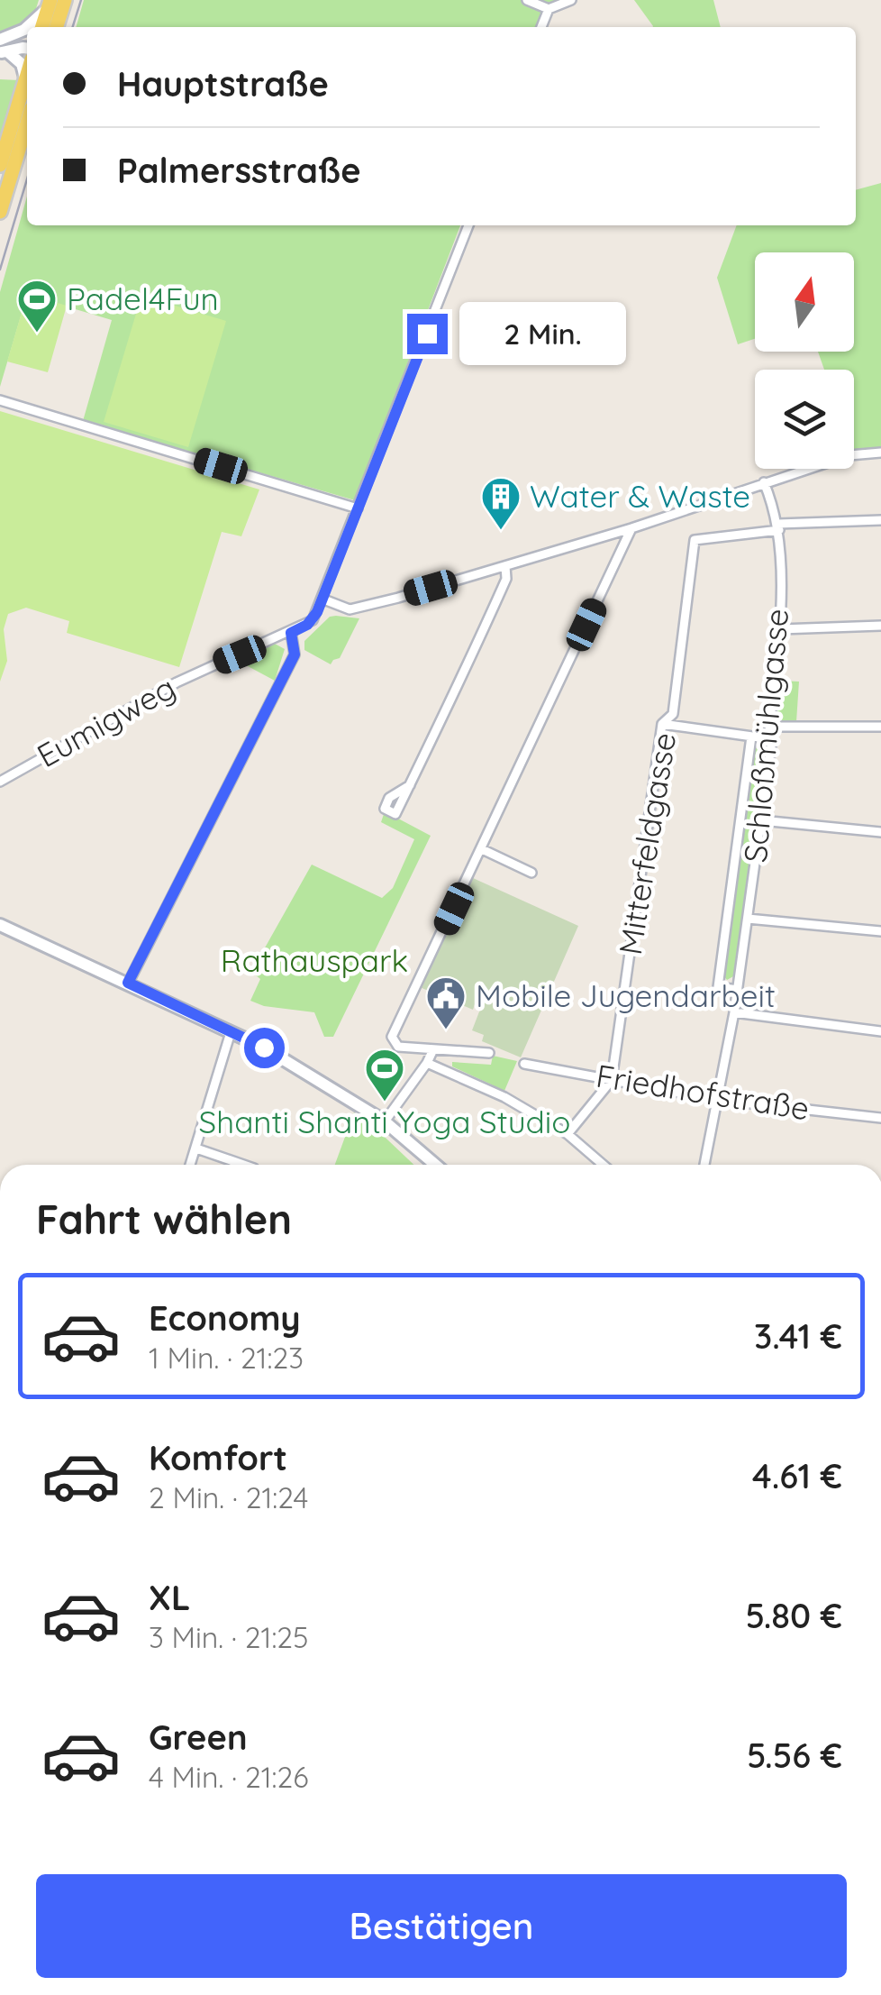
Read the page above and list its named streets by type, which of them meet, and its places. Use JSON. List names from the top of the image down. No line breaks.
{"streets":{"street":["Eumigweg","Schloßmühlgasse","Mitterfeldgasse","Friedhofstraße"]},"crossings":[["Schloßmühlgasse","Mitterfeldgasse"],["Schloßmühlgasse","Friedhofstraße"],["Mitterfeldgasse","Friedhofstraße"]],"parks":["Rathauspark"],"places":{"sports":["Padel4Fun","Shanti Shanti Yoga Studio"],"building":["Water & Waste"],"public building":["Mobile Jugendarbeit"]},"north":"top","page":{"banner":["Hauptstraße","Palmersstraße"],"bubble":"2 Min.","heading":"Fahrt wählen","list":[{"name":"Economy","note":"1 Min. · 21:23","value":"3.41 €"},{"name":"Komfort","note":"2 Min. · 21:24","value":"4.61 €"},{"name":"XL","note":"3 Min. · 21:25","value":"5.80 €"},{"name":"Green","note":"4 Min. · 21:26","value":"5.56 €"}],"buttons":"Bestätigen"}}
